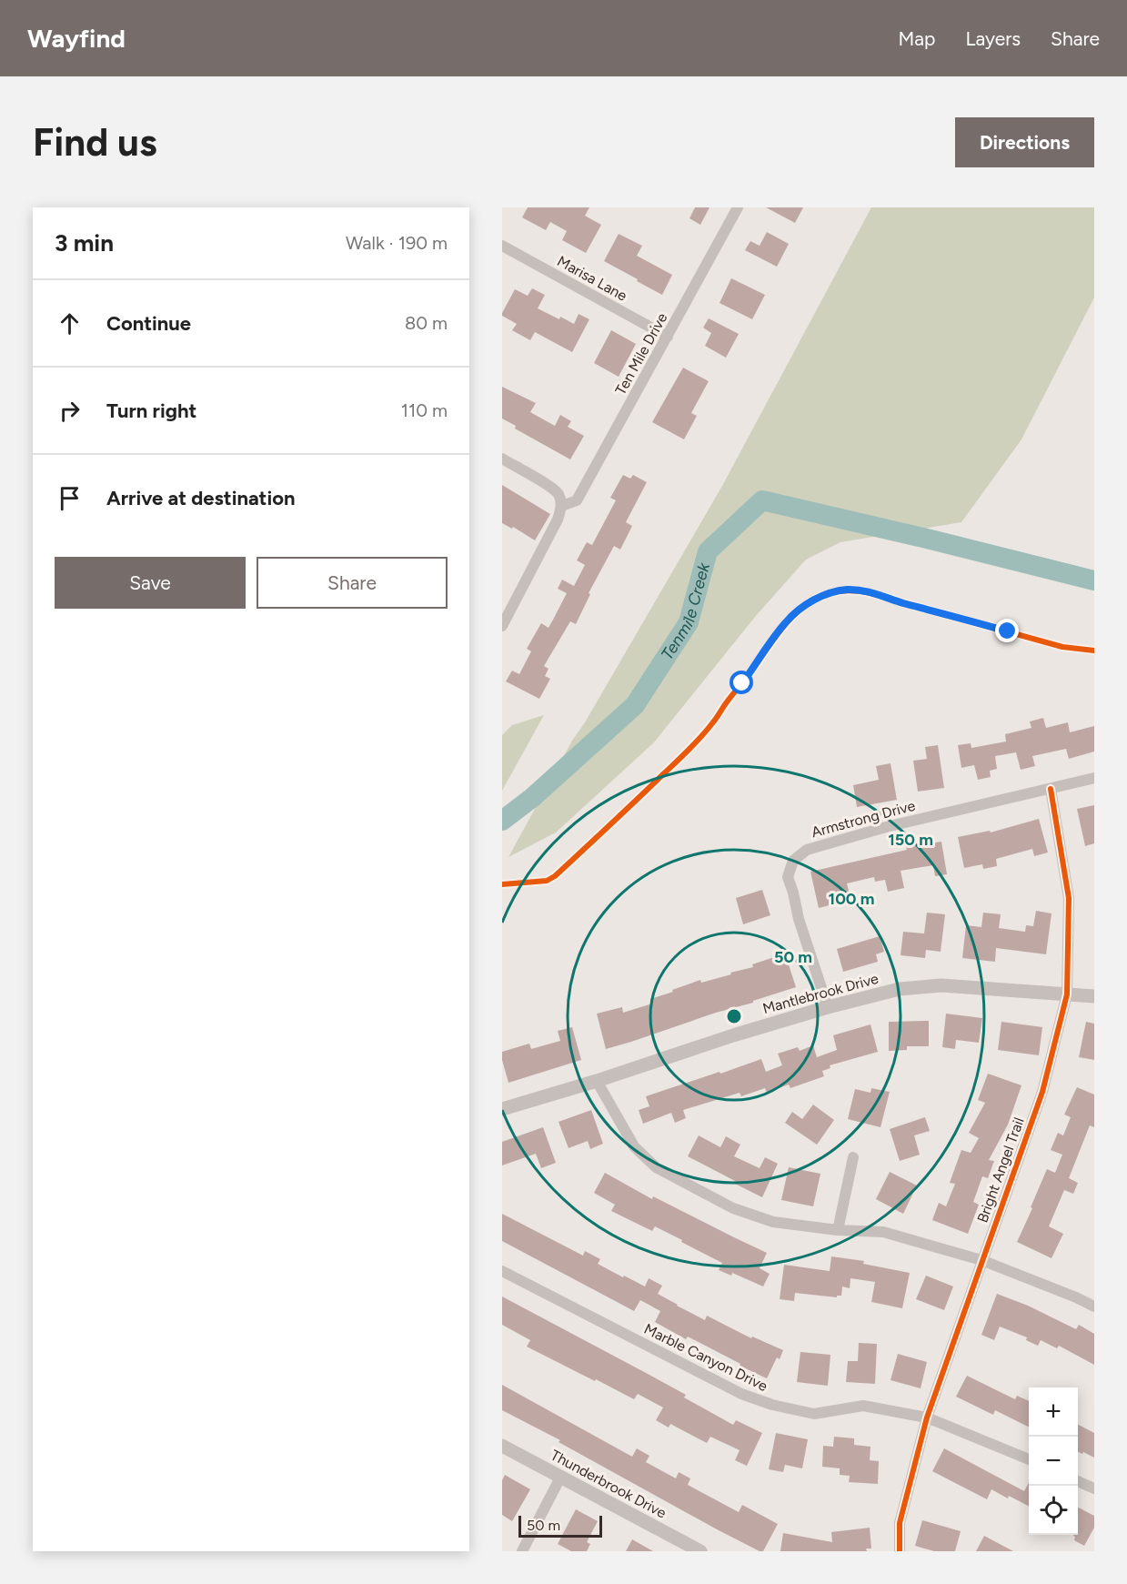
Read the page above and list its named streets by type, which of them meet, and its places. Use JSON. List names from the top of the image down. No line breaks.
{"streets":{"street":["Marisa Lane","Ten Mile Drive","Armstrong Drive","Mantlebrook Drive","Bright Angel Trail","Marble Canyon Drive","Thunderbrook Drive"]},"crossings":[["Marisa Lane","Ten Mile Drive"],["Armstrong Drive","Mantlebrook Drive"],["Armstrong Drive","Bright Angel Trail"],["Mantlebrook Drive","Bright Angel Trail"],["Bright Angel Trail","Marble Canyon Drive"]],"water":["Tenmile Creek"],"scale_bar":"50 m","page":{"header":"Wayfind","nav":["Map","Layers","Share"],"buttons":["Directions",["Save","Share"]],"title":"Find us","heading":["3 min","Walk · 190 m"],"list":[["Continue","80 m"],["Turn right","110 m"],"Arrive at destination"],"map_buttons":["+","−"],"scale":"50 m"},"rings":["150 m","100 m","50 m"]}
